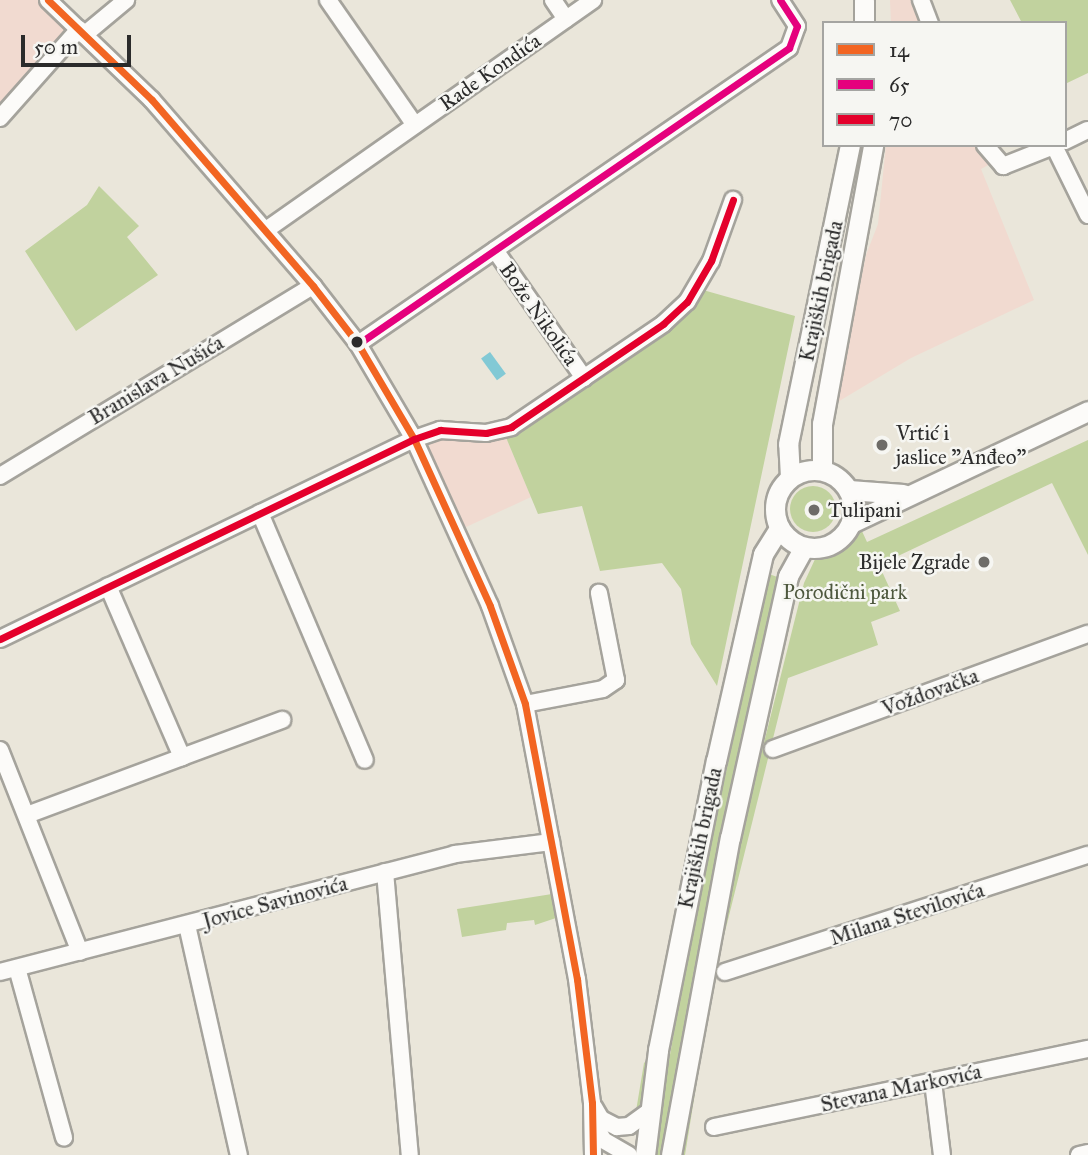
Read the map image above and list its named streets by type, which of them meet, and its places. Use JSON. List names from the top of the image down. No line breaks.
{"streets":{"main road":["Krajiških brigada"],"street":["Rade Kondića","Bože Nikolića","Branislava Nušića","Voždovačka","Jovice Savinovića","Milana Stevilovića","Stevana Markovića"]},"parks":["Porodični park"],"places":["Vrtić i jaslice \"Anđeo\"","Tulipani","Bijele Zgrade"],"lines":["transit line 14","transit line 65","transit line 70"],"legend":["14","65","70"],"scale_bar":"50 m"}
